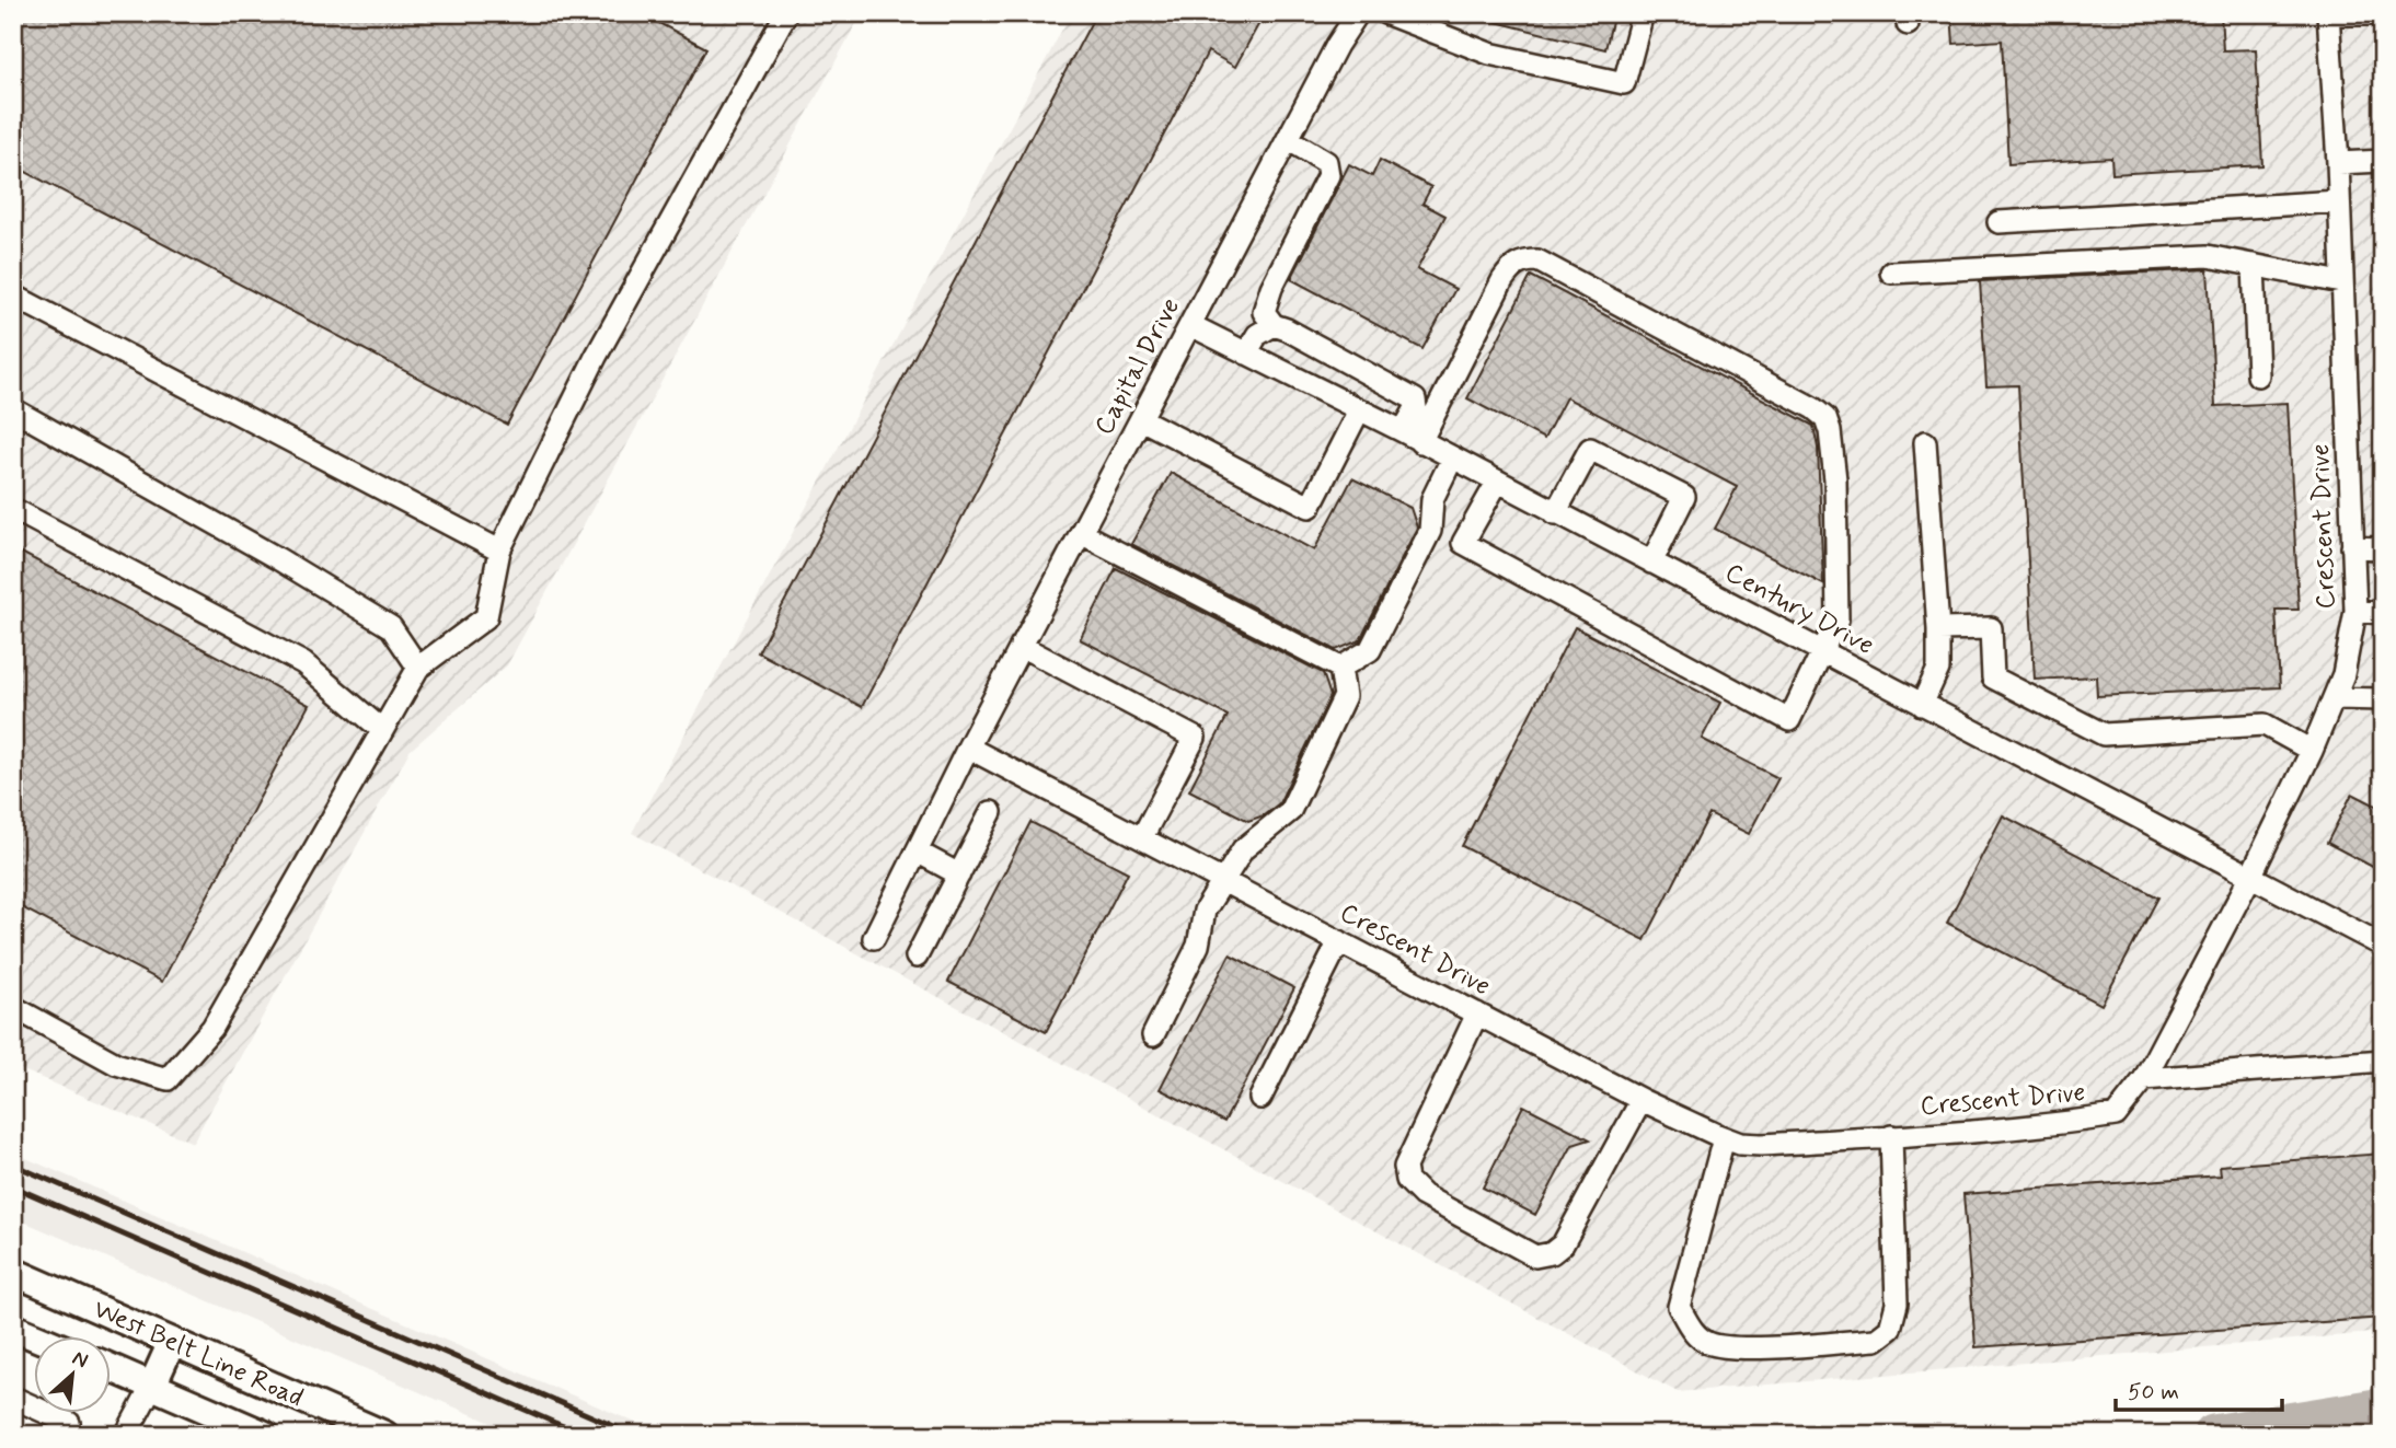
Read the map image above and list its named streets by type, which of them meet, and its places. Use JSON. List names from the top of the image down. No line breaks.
{"streets":{"main road":["West Belt Line Road"],"street":["Capital Drive","Crescent Drive","Century Drive"]},"crossings":[["Capital Drive","Crescent Drive"],["Capital Drive","Century Drive"],["Crescent Drive","Century Drive"]],"scale_bar":"50 m","north":"top right"}
